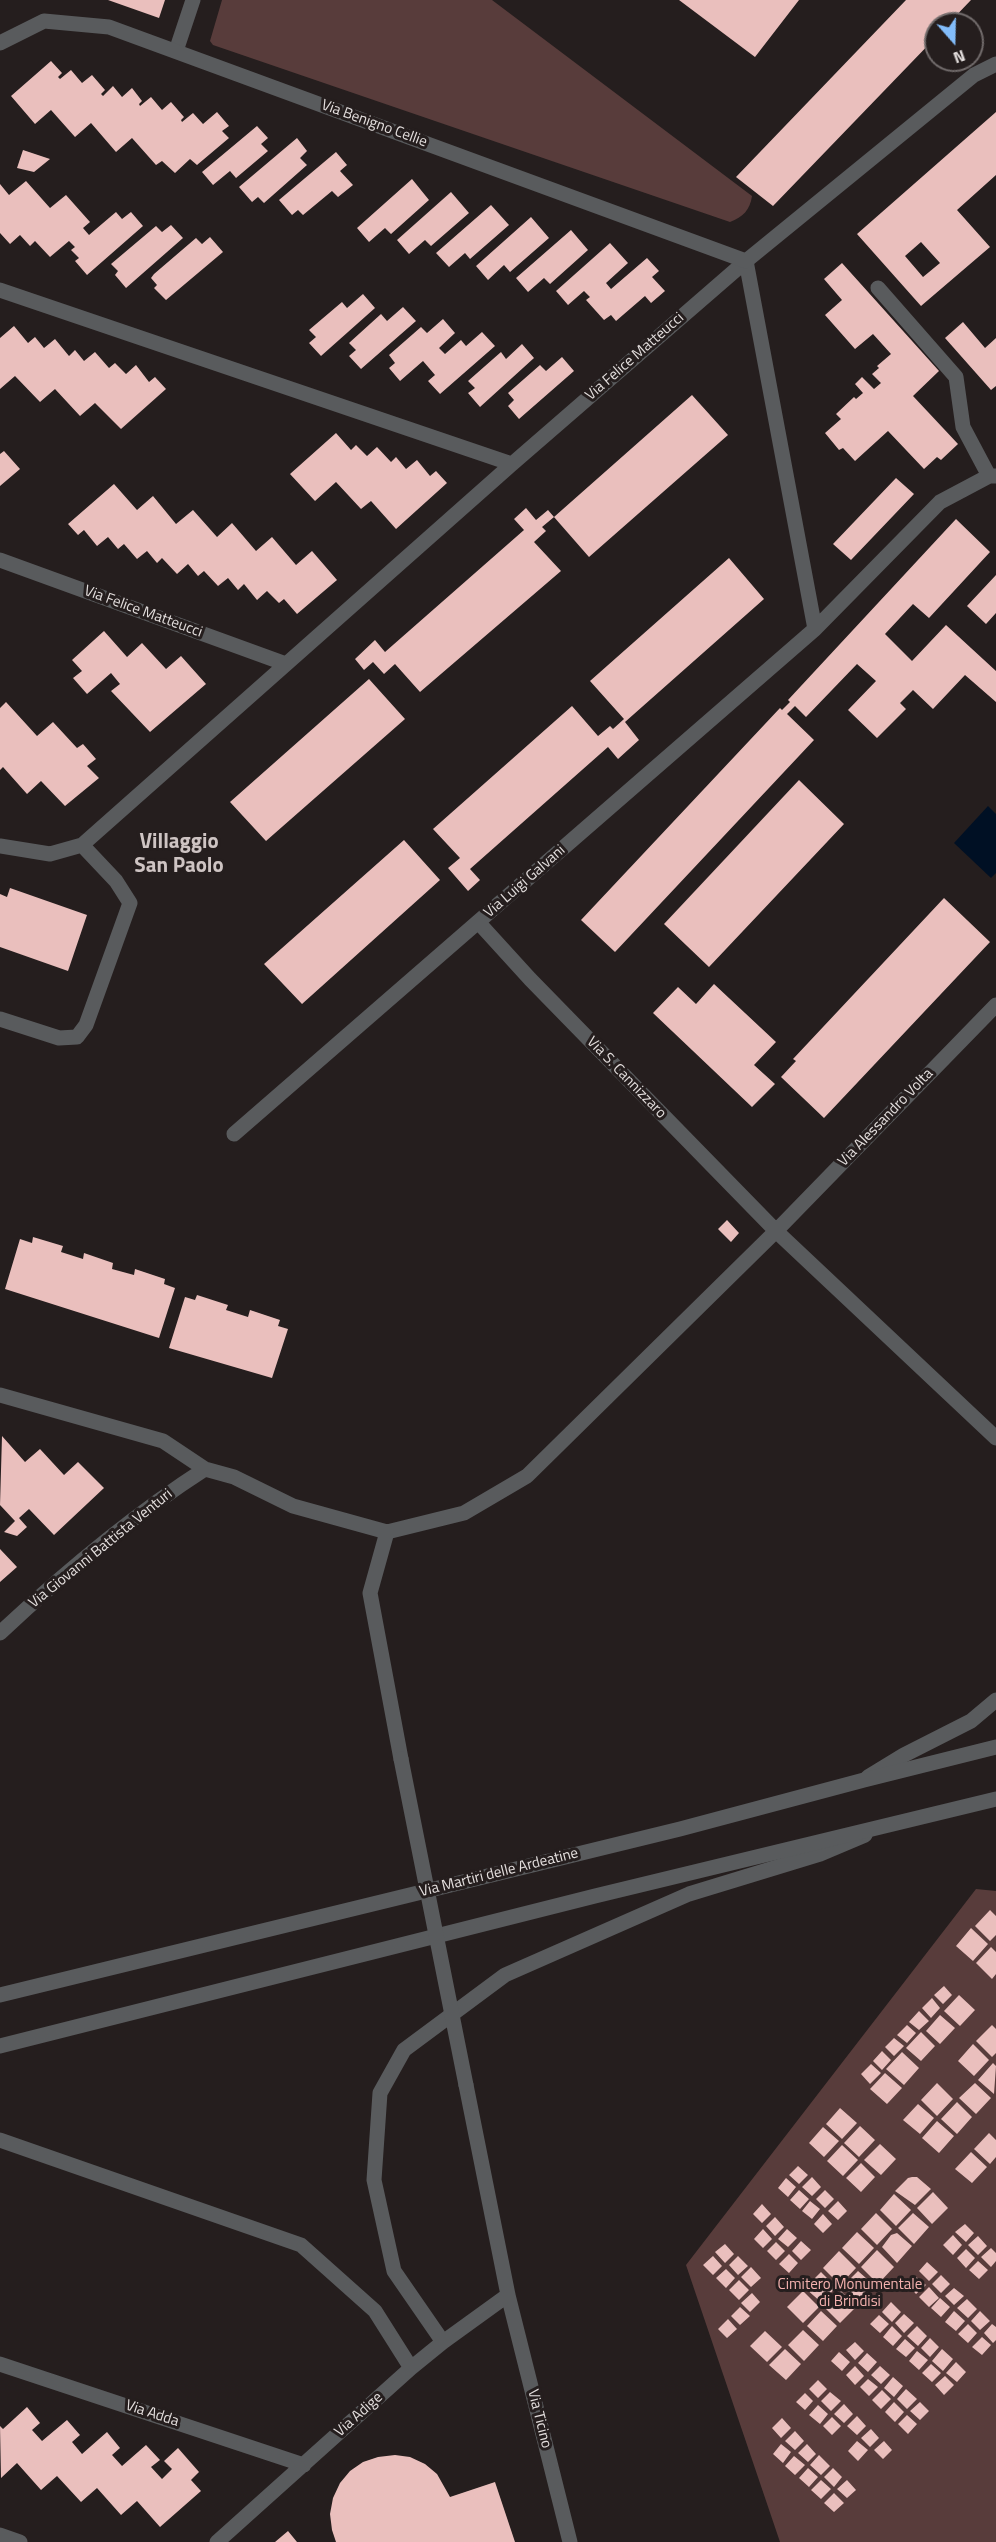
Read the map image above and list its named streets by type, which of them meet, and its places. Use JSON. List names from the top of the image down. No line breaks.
{"streets":{"street":["Via Benigno Cellie","Via Felice Matteucci","Via Luigi Galvani","Via S. Cannizzaro","Via Alessandro Volta","Via Giovanni Battista Venturi","Via Martiri delle Ardeatine","Via Adda","Via Adige","Via Ticino"]},"crossings":[["Via Benigno Cellie","Via Felice Matteucci"],["Via Luigi Galvani","Via S. Cannizzaro"],["Via S. Cannizzaro","Via Alessandro Volta"],["Via Alessandro Volta","Via Ticino"],["Via Adda","Via Adige"],["Via Adige","Via Ticino"]],"districts":["Villaggio San Paolo"],"parks":["Cimitero Monumentale di Brindisi"],"north":"bottom"}
